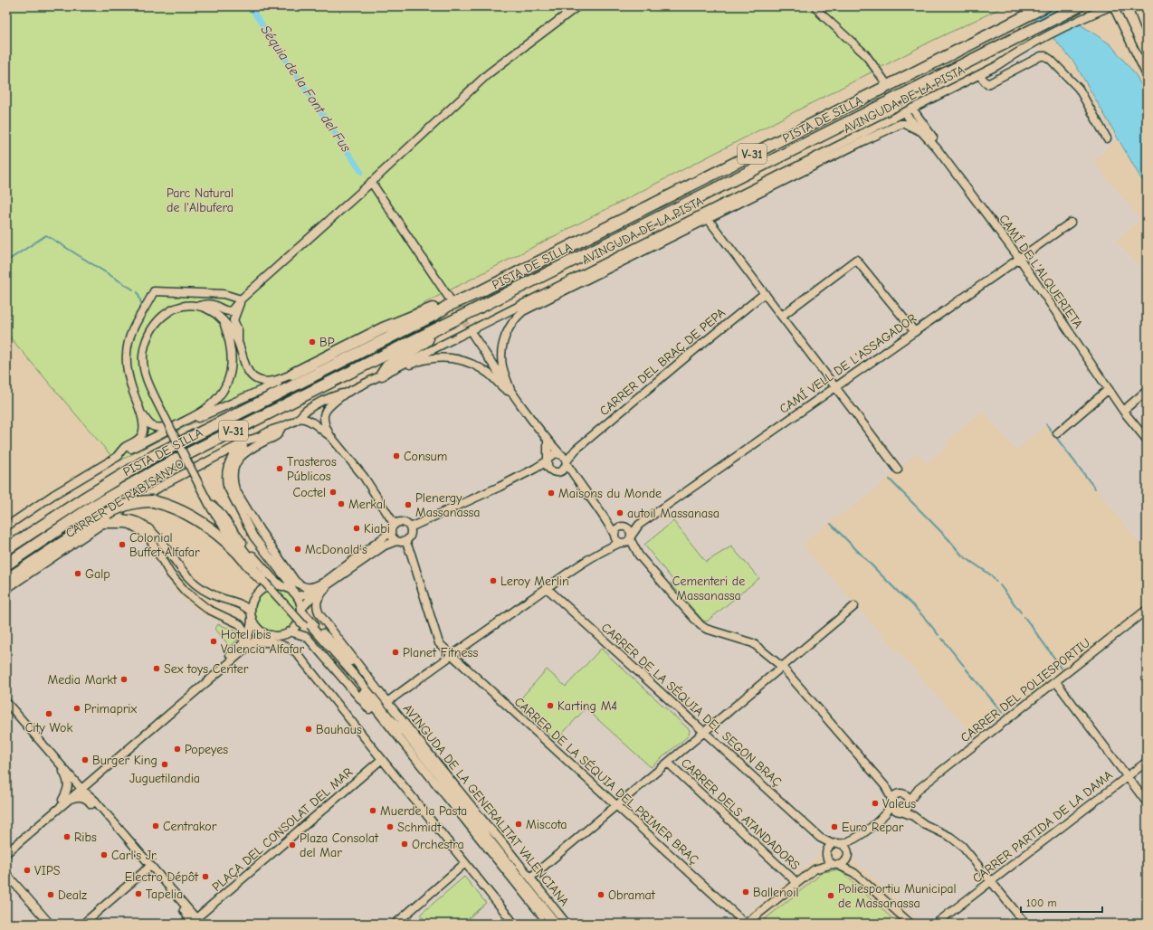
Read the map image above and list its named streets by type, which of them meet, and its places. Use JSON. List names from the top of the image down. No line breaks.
{"streets":{"highway":["PISTA DE SILLA","V-31"],"street":["AVINGUDA DE LA PISTA","CAMÍ DE L'ALQUERIETA","CARRER DEL BRAÇ DE PEPA","CAMÍ VELL DE L'ASSAGADOR","CARRER DE RABISANXO","CARRER DEL POLIESPORTIU","CARRER DE LA SÉQUIA DEL SEGON BRAÇ","CARRER DE LA SÉQUIA DEL PRIMER BRAÇ","AVINGUDA DE LA GENERALITAT VALENCIANA","CARRER DELS ATANDADORS","CARRER PARTIDA DE LA DAMA","PLAÇA DEL CONSOLAT DEL MAR"]},"crossings":[["AVINGUDA DE LA PISTA","CAMÍ DE L'ALQUERIETA"],["AVINGUDA DE LA PISTA","CARRER DE RABISANXO"],["CAMÍ DE L'ALQUERIETA","CAMÍ VELL DE L'ASSAGADOR"]],"water":["Séquia de la Font del Fus"],"parks":["Parc Natural de l'Albufera","Cementeri de Massanassa"],"places":["BP","Consum","Trasteros Públicos","Coctel","Maisons du Monde","Merkal","Plenergy Massanassa","autoil Massanasa","Kiabi","Colonial Buffet Alfafar","McDonald's","Galp","Leroy Merlin","Hotel ibis Valencia Alfafar","Planet Fitness","Sex toys Center","Media Markt","Karting M4","Primaprix","City Wok","Bauhaus","Popeyes","Burger King","Juguetilandia","Valeus","Muerde la Pasta","Miscota","Centrakor","Schmidt","Euro Repar","Ribs","Orchestra","Plaza Consolat del Mar","Carl's Jr.","VIPS","Electro Dépôt","Ballenoil","Tapelia","Dealz","Obramat","Poliesportiu Municipal de Massanassa"],"scale_bar":"100 m"}
